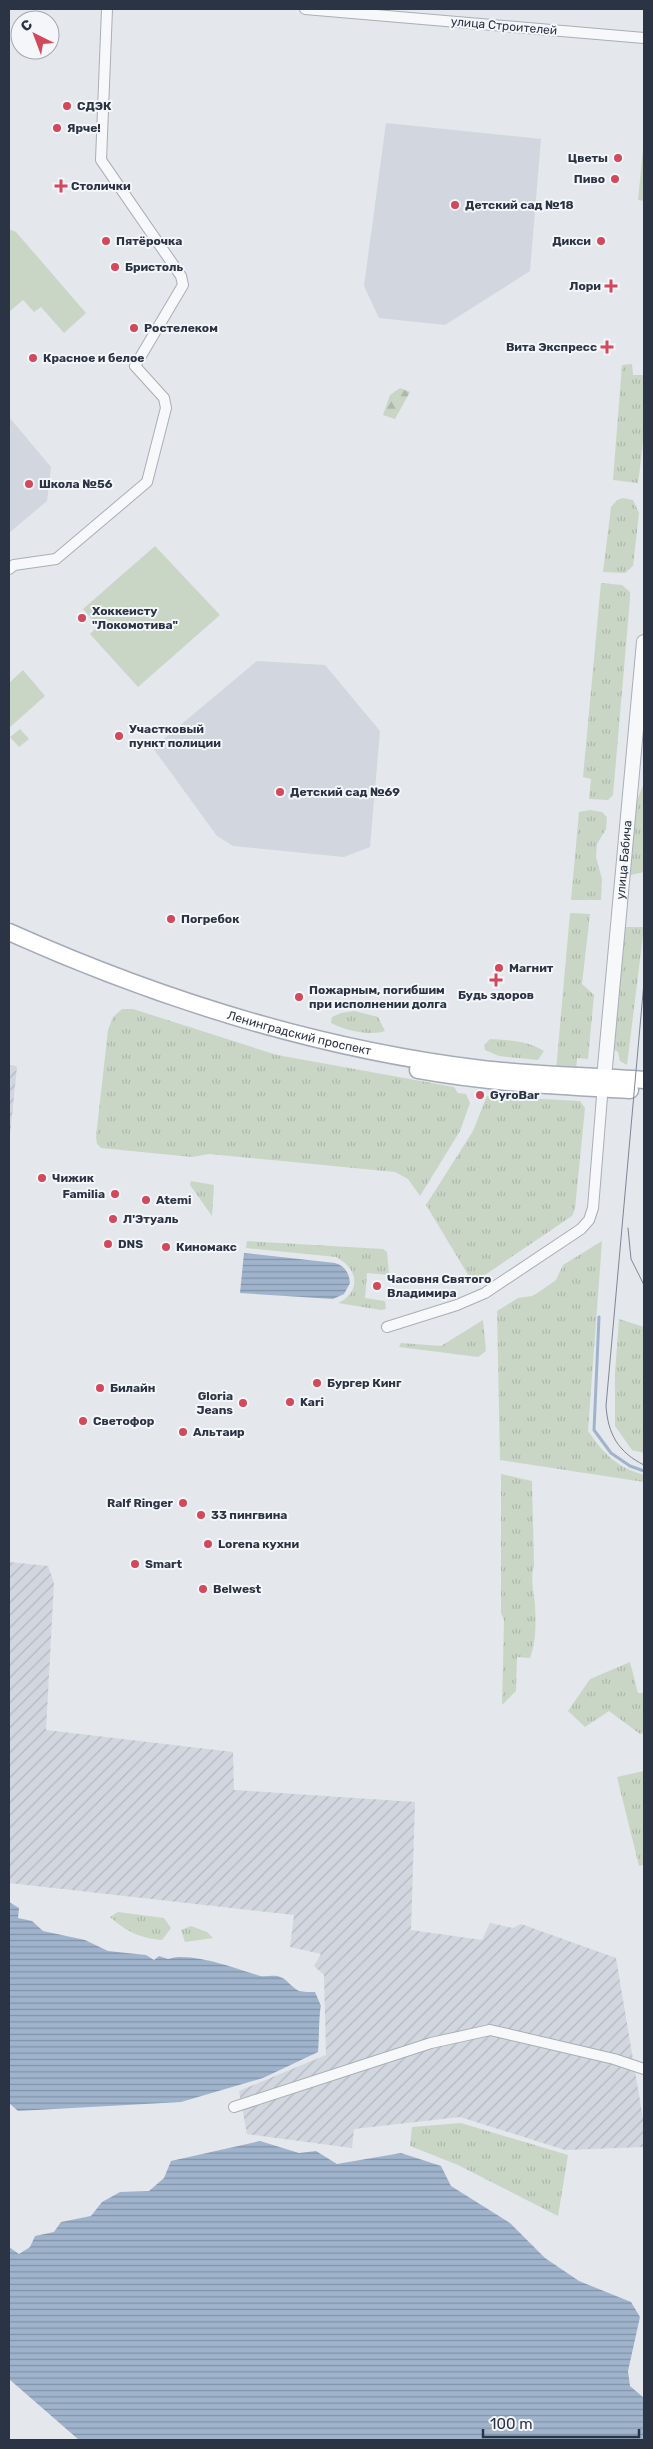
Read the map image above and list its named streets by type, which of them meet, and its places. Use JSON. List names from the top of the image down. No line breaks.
{"streets":{"main road":["Ленинградский проспект"],"street":["улица Строителей","улица Бабича"]},"crossings":[["улица Бабича","Ленинградский проспект"]],"places":{"other":["СДЭК","Ярче!","Цветы","Пиво","Детский сад №18","Пятёрочка","Дикси","Бристоль","Ростелеком","Красное и белое","Школа №56","Хоккеисту \"Локомотива\"","Участковый пункт полиции","Детский сад №69","Погребок","Магнит","Пожарным, погибшим при исполнении долга","GyroBar","Чижик","Familia","Atemi","Л'Этуаль","DNS","Киномакс","Часовня Святого Владимира","Бургер Кинг","Билайн","Kari","Gloria Jeans","Светофор","Альтаир","Ralf Ringer","33 пингвина","Lorena кухни","Smart","Belwest"],"health":["Столички","Лори","Вита Экспресс","Будь здоров"]},"scale_bar":"100 m","north":"top left"}
